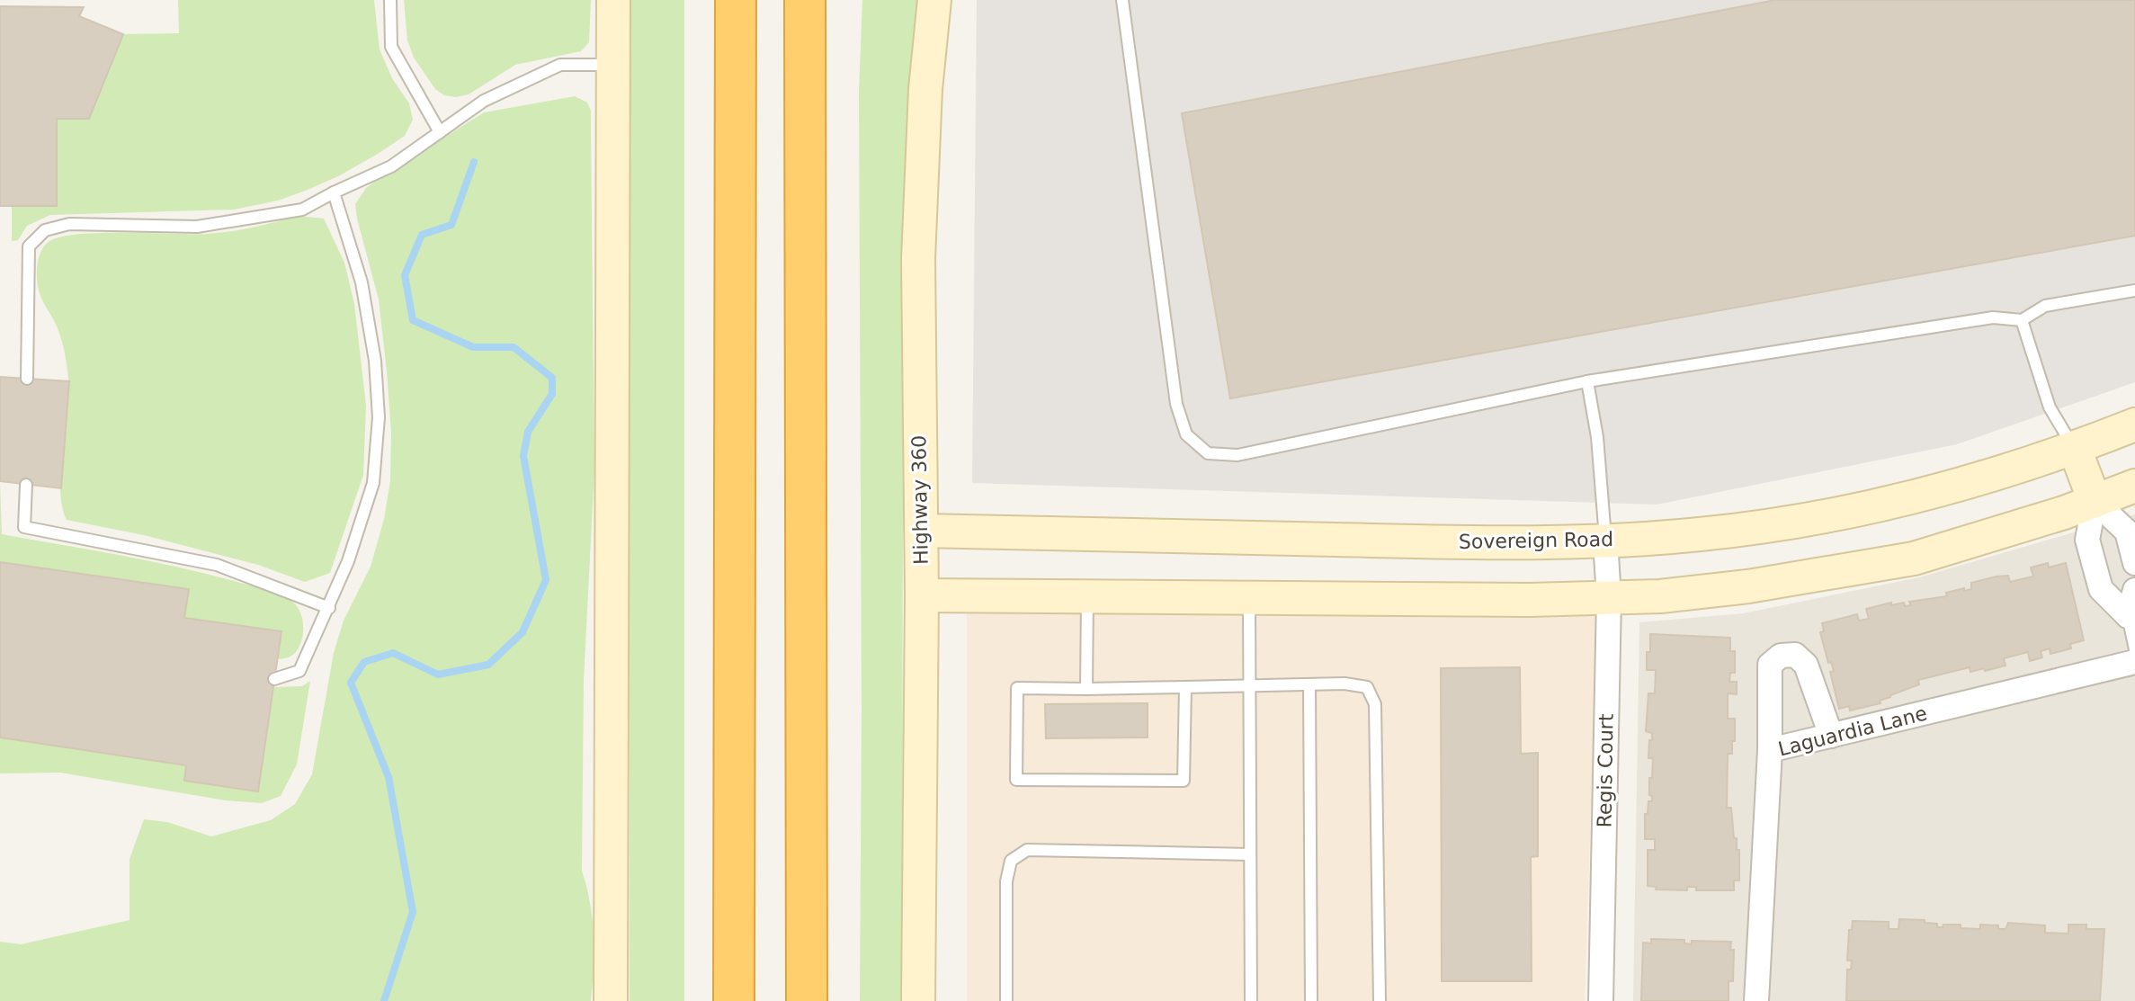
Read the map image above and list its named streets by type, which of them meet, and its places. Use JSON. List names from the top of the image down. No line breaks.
{"streets":{"street":["Highway 360","Sovereign Road","Laguardia Lane","Regis Court"]},"crossings":[["Highway 360","Sovereign Road"],["Sovereign Road","Regis Court"]]}
